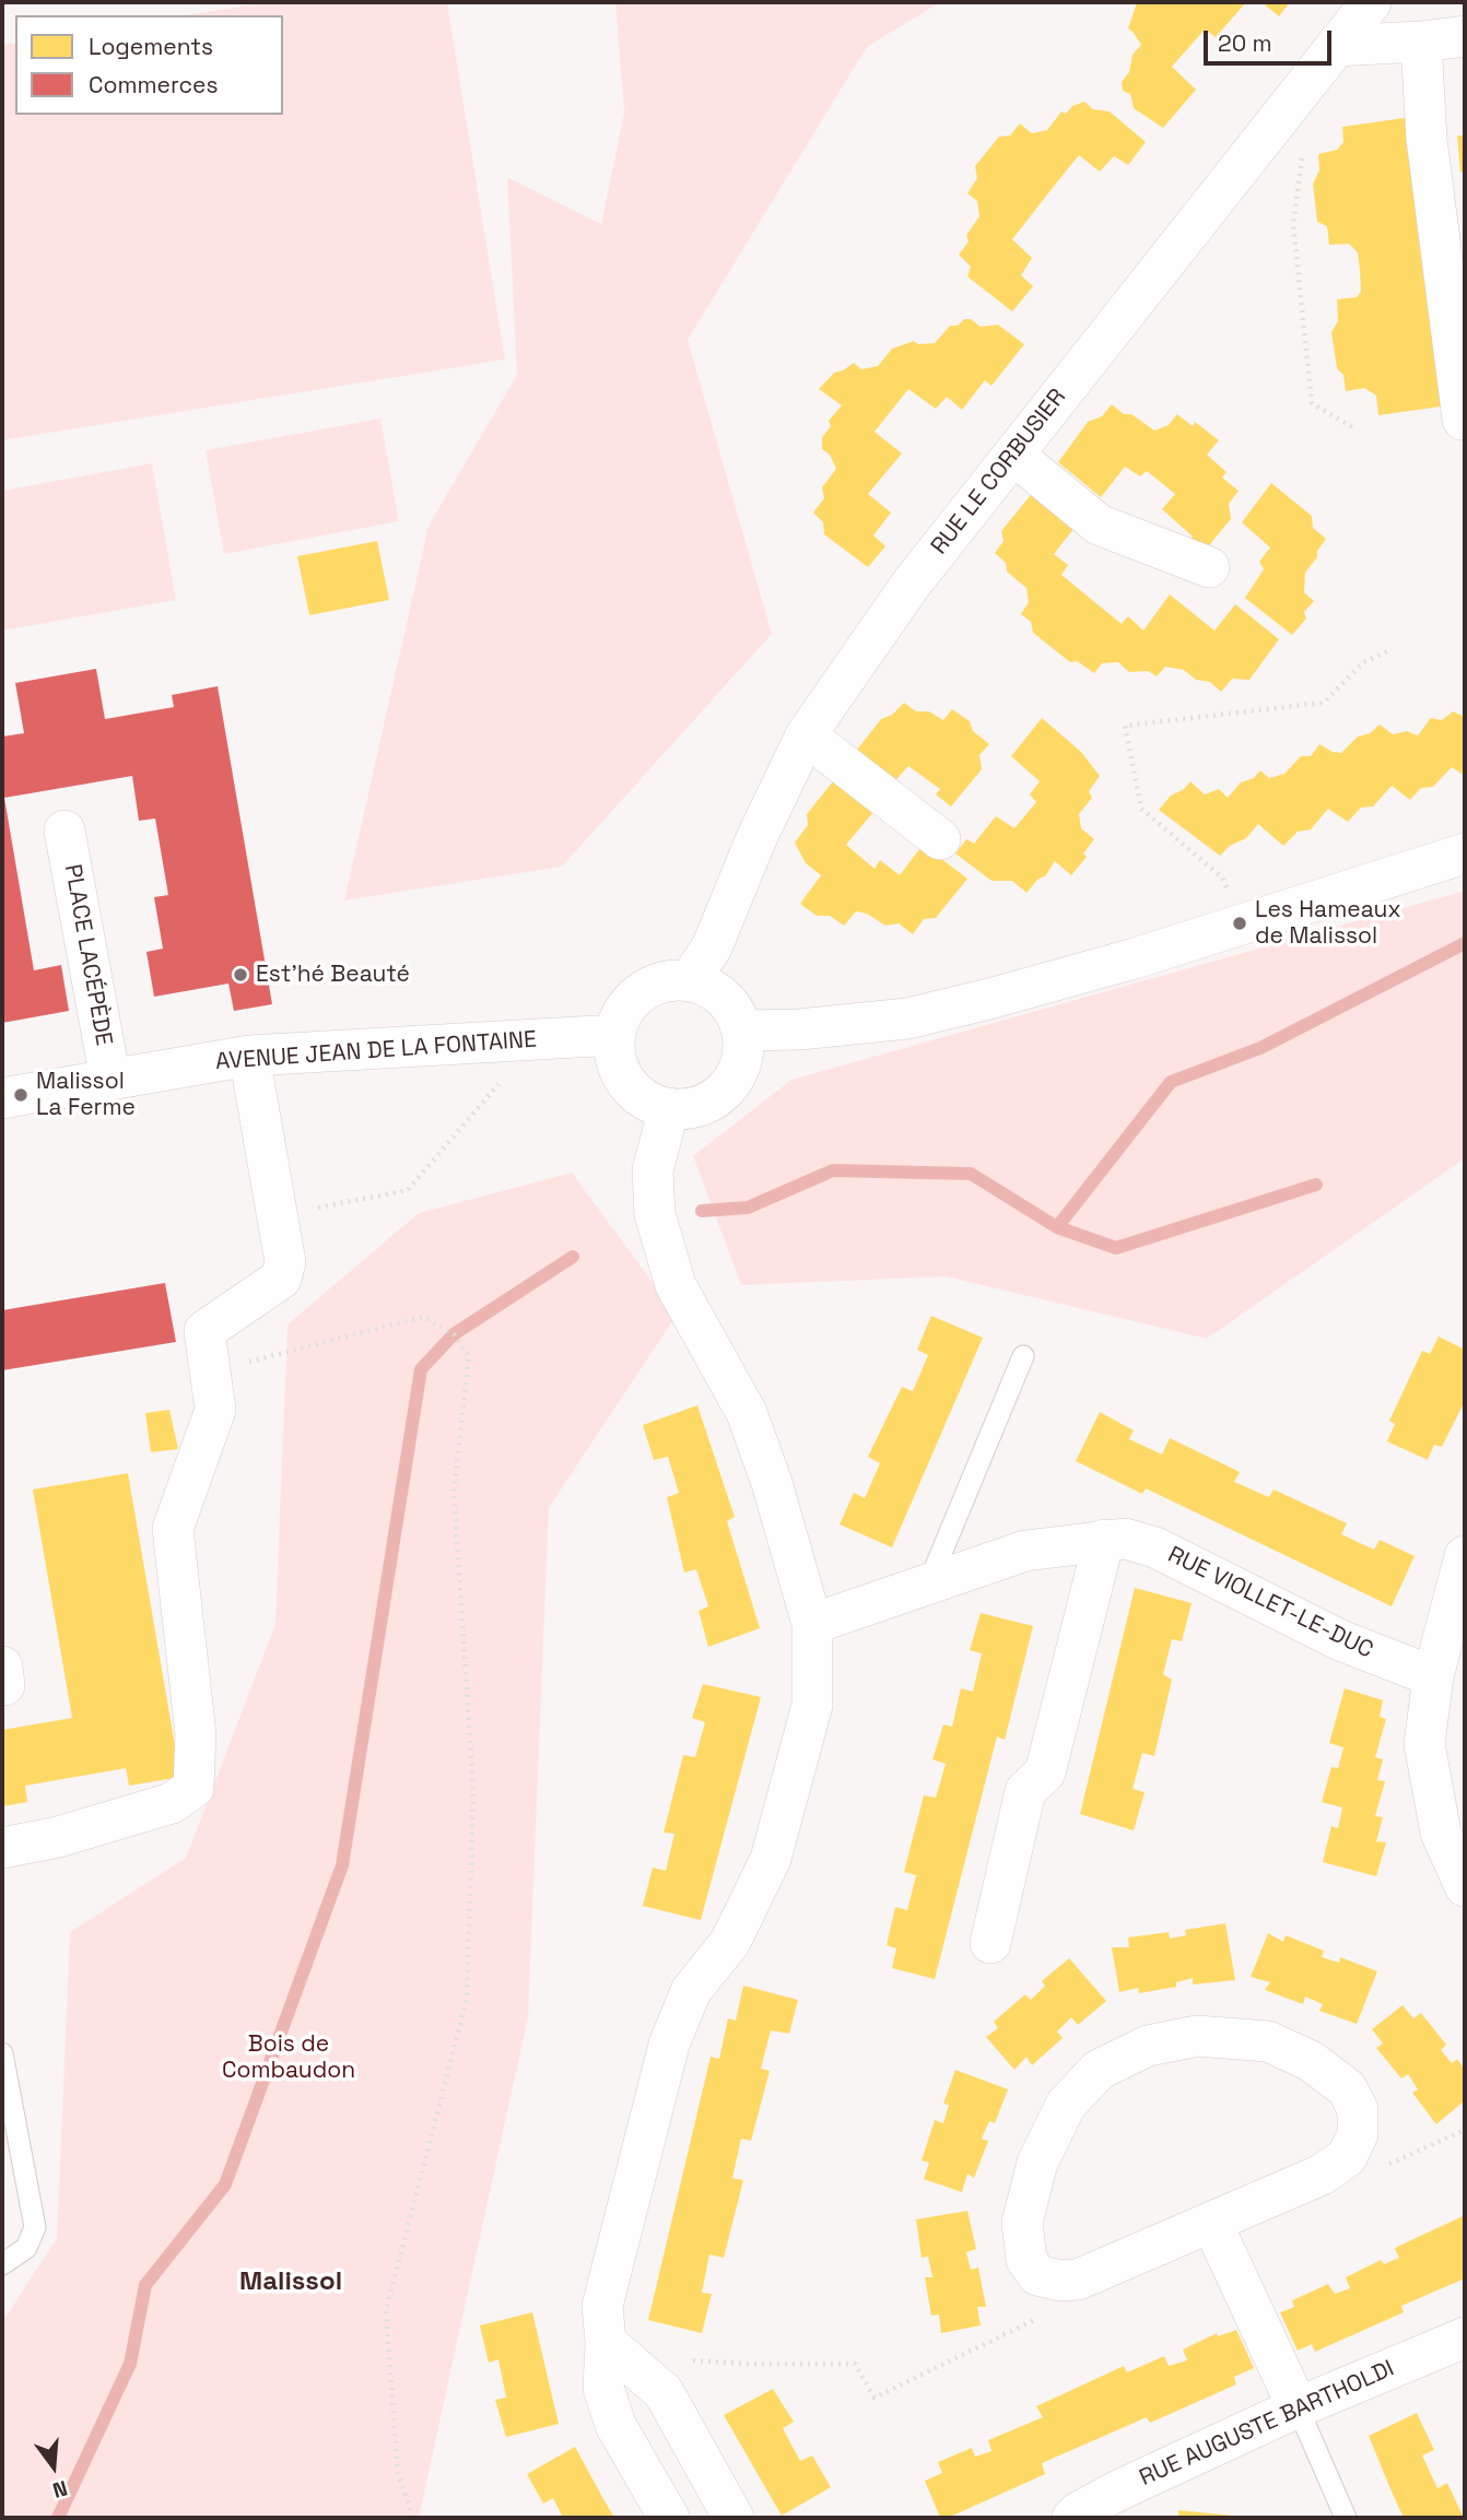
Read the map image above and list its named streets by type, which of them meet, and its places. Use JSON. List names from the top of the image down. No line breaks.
{"streets":{"street":["RUE LE CORBUSIER","PLACE LACÉPÈDE","AVENUE JEAN DE LA FONTAINE","RUE VIOLLET-LE-DUC","RUE AUGUSTE BARTHOLDI"]},"crossings":[["RUE LE CORBUSIER","AVENUE JEAN DE LA FONTAINE"],["PLACE LACÉPÈDE","AVENUE JEAN DE LA FONTAINE"]],"districts":["Malissol"],"parks":["Bois de Combaudon"],"places":["Les Hameaux de Malissol","Est'hé Beauté","Malissol La Ferme"],"legend":["Logements","Commerces"],"scale_bar":"20 m","north":"bottom"}
